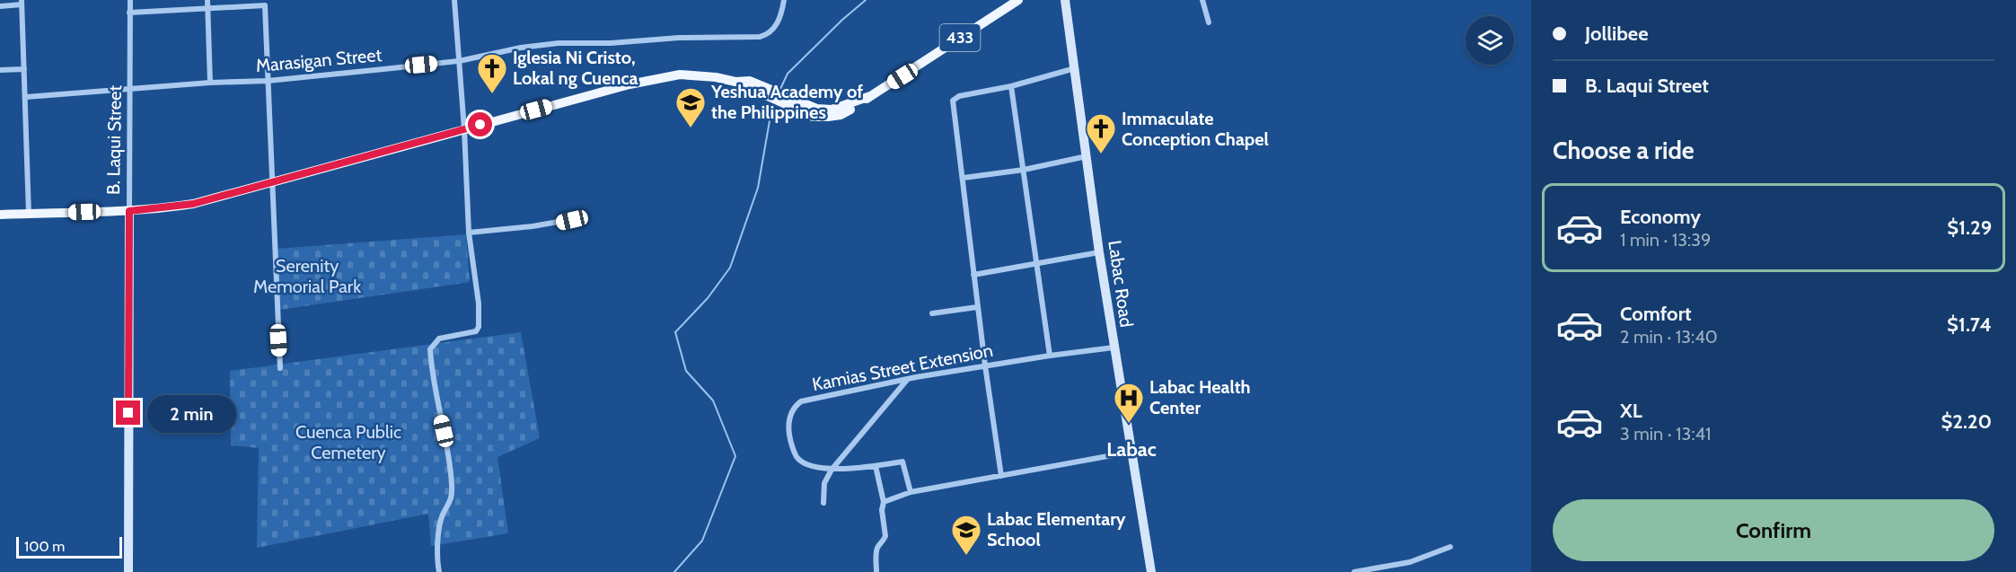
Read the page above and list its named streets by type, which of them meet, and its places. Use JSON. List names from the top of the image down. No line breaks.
{"streets":{"main road":["433"],"street":["Marasigan Street","B. Laqui Street","Labac Road","Kamias Street Extension"]},"crossings":[["433","B. Laqui Street"],["Marasigan Street","B. Laqui Street"],["Labac Road","Kamias Street Extension"]],"districts":["Labac"],"parks":["Serenity Memorial Park","Cuenca Public Cemetery"],"places":{"church":["Iglesia Ni Cristo, Lokal ng Cuenca","Immaculate Conception Chapel"],"school or university":["Yeshua Academy of the Philippines","Labac Elementary School"],"hospital":["Labac Health Center"]},"scale_bar":"100 m","page":{"banner":["Jollibee","B. Laqui Street"],"heading":"Choose a ride","list":[{"name":"Economy","note":"1 min · 13:39","value":"$1.29"},{"name":"Comfort","note":"2 min · 13:40","value":"$1.74"},{"name":"XL","note":"3 min · 13:41","value":"$2.20"}],"bubble":"2 min","buttons":"Confirm","scale":"100 m"}}
